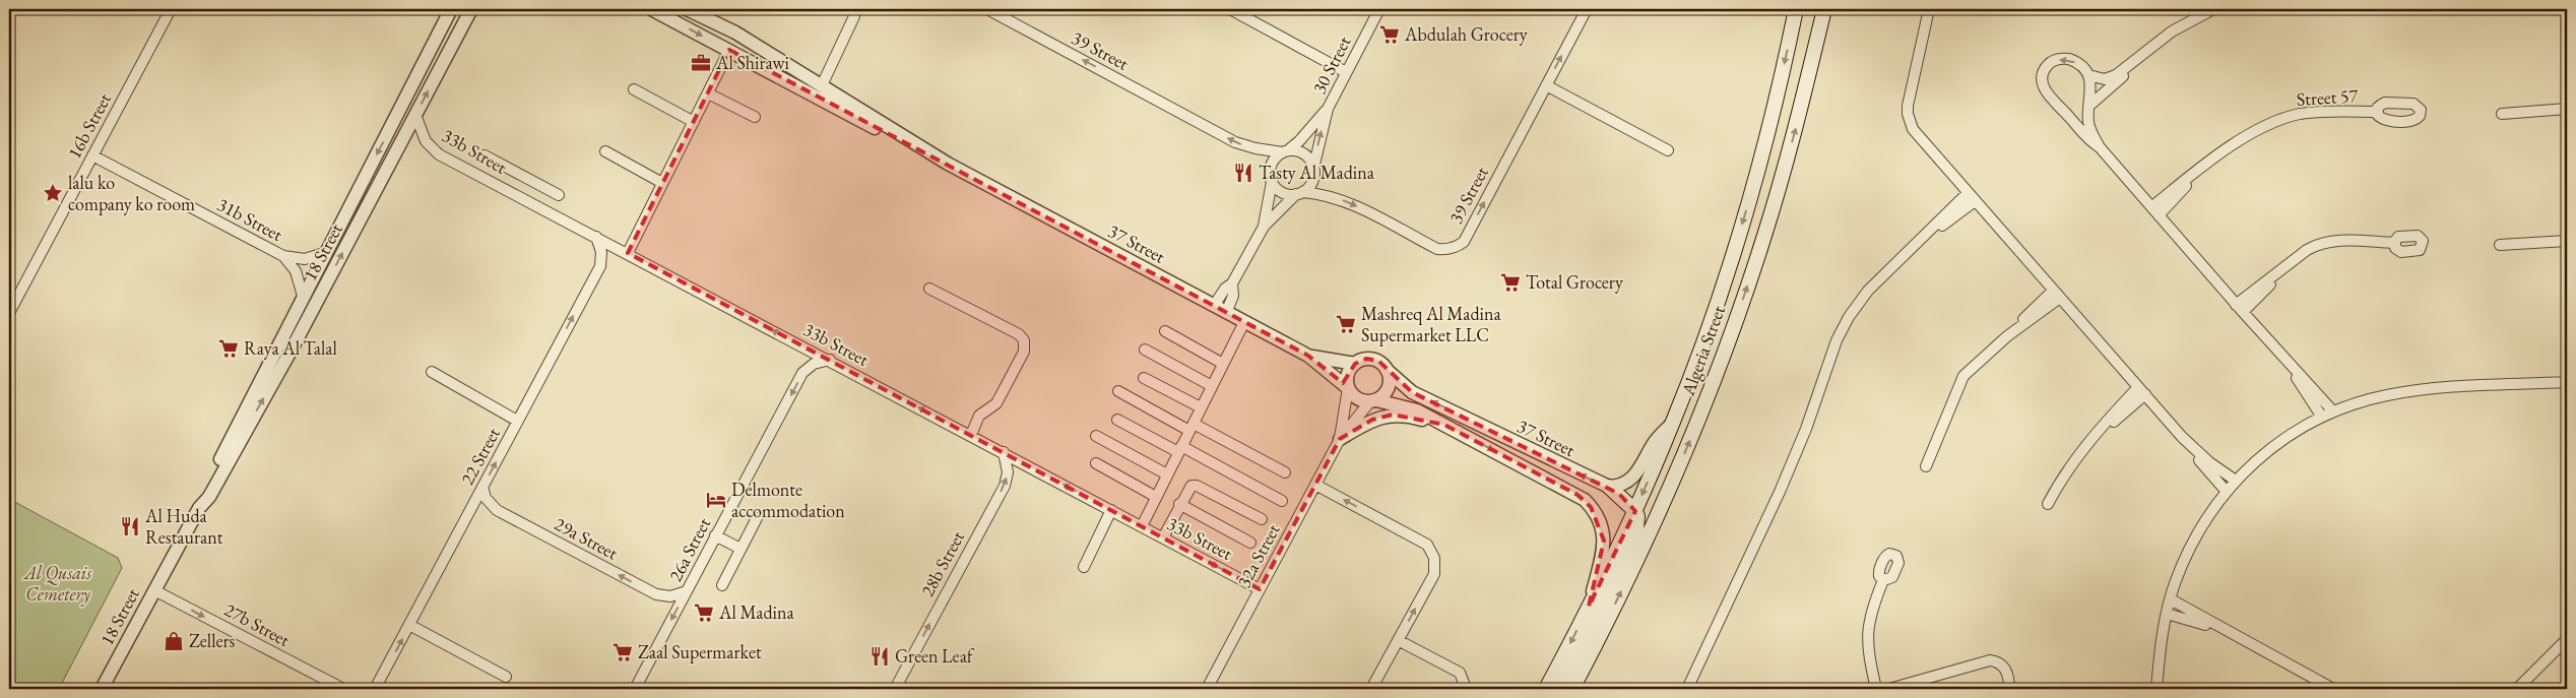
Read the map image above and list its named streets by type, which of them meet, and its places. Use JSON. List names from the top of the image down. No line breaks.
{"streets":{"main road":["Algeria Street"],"street":["39 Street","30 Street","Street 57","16b Street","33b Street","31b Street","37 Street","18 Street","22 Street","29a Street","26a Street","32a Street","28b Street","27b Street"]},"crossings":[["39 Street","30 Street"],["16b Street","31b Street"],["33b Street","18 Street"],["33b Street","22 Street"],["33b Street","26a Street"],["33b Street","32a Street"],["33b Street","28b Street"],["31b Street","18 Street"],["37 Street","Algeria Street"],["37 Street","32a Street"],["18 Street","27b Street"],["22 Street","29a Street"],["29a Street","26a Street"]],"one_way":["22 Street","29a Street","26a Street","28b Street","27b Street"],"parks":["Al Qusais Cemetery"],"places":{"supermarket":["Abdulah Grocery","Total Grocery","Mashreq Al Madina Supermarket LLC","Raya Al Talal","Al Madina","Zaal Supermarket"],"office":["Al Shirawi"],"restaurant":["Tasty Al Madina","Al Huda Restaurant","Green Leaf"],"place":["lalu ko company ko room"],"hotel":["Delmonte accommodation"],"shop":["Zellers"]}}
